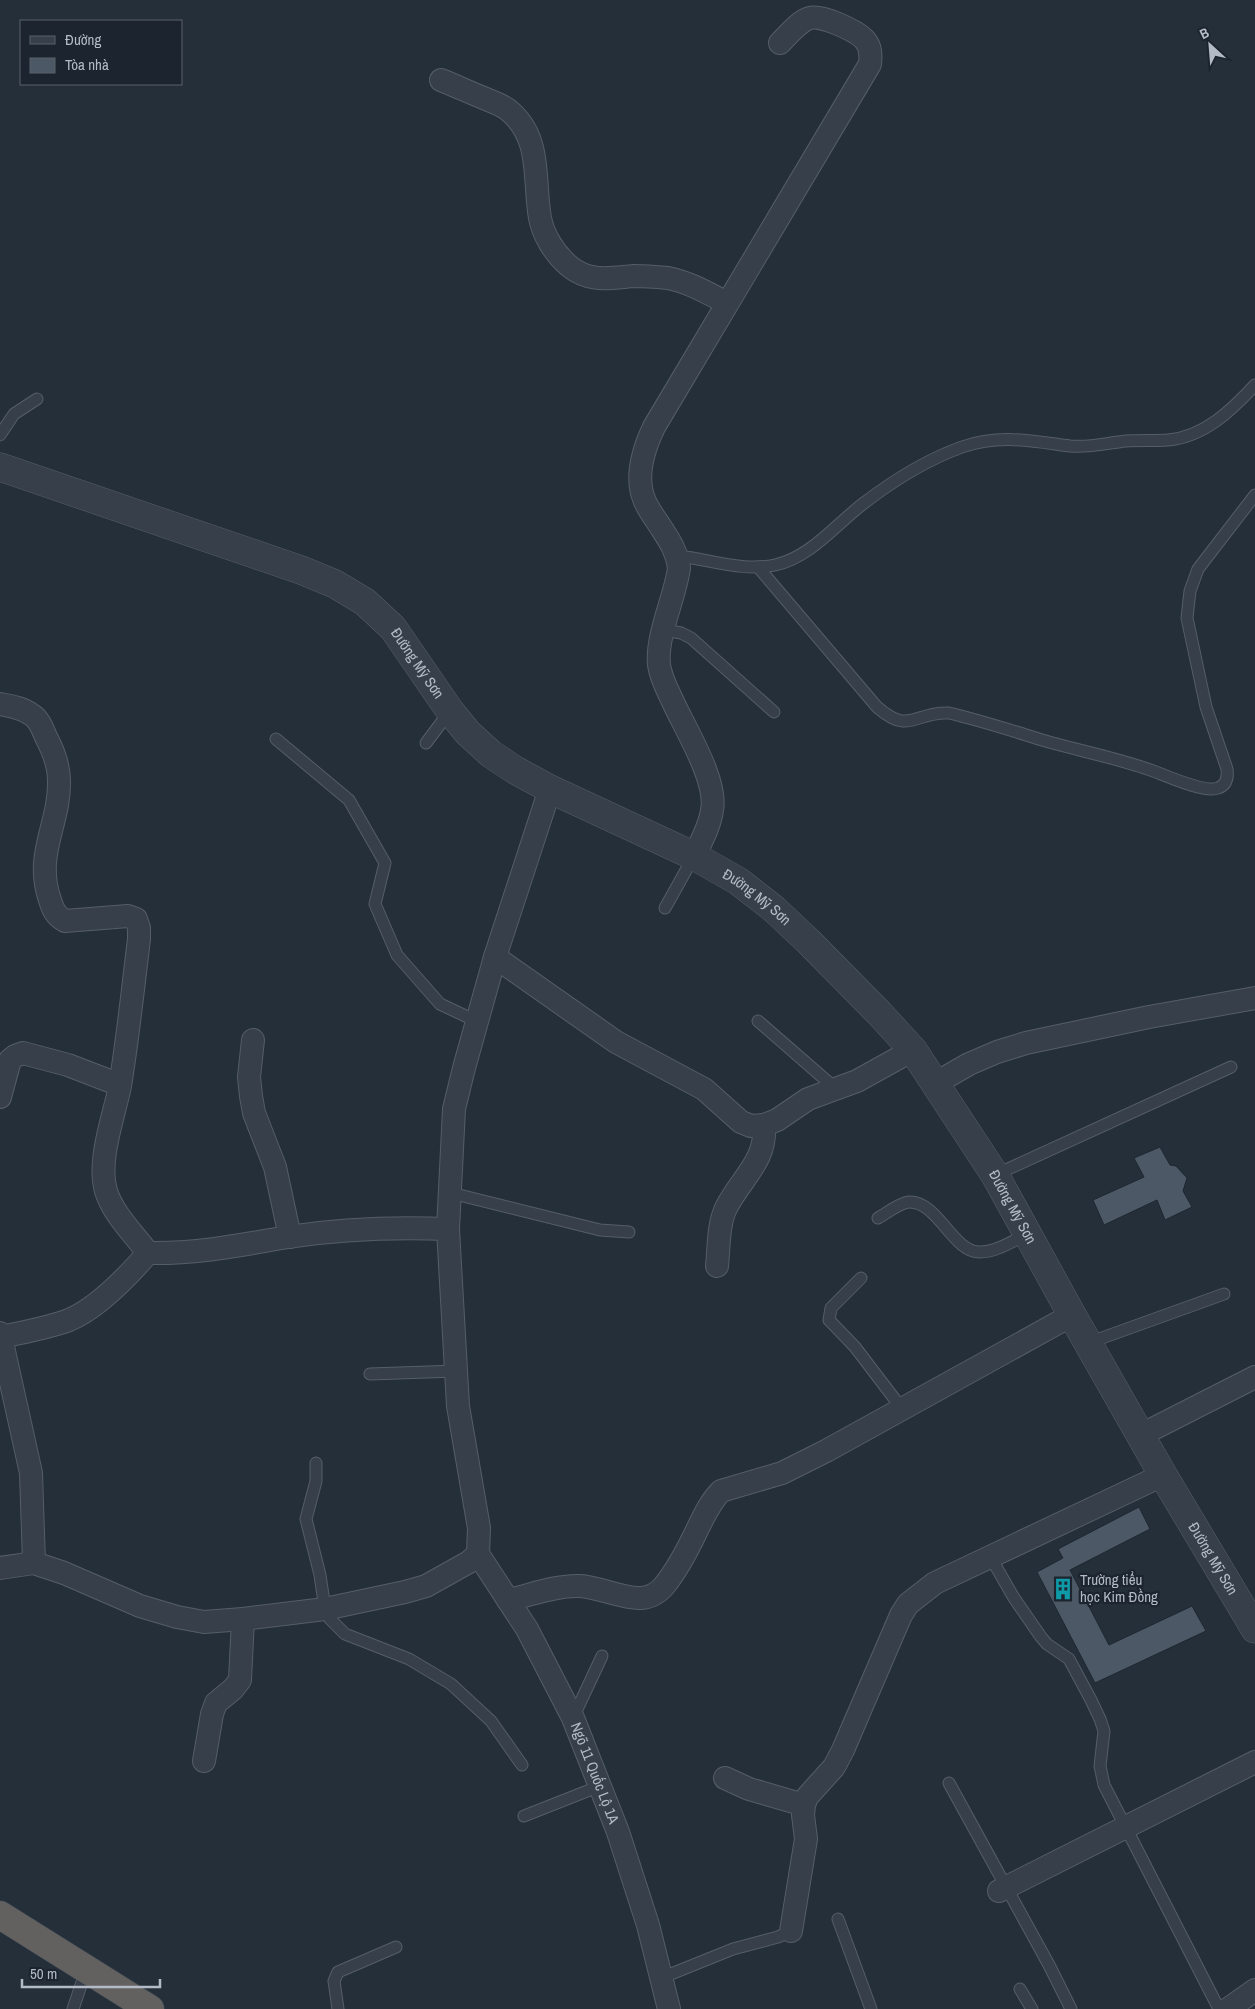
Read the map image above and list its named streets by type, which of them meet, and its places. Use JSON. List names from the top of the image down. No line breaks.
{"streets":{"street":["Đường Mỹ Sơn","Ngõ 11 Quốc Lộ 1A"]},"places":{"building":["Trường tiểu học Kim Đồng"]},"legend":["Đường","Tòa nhà"],"scale_bar":"50 m","north":"top left"}
